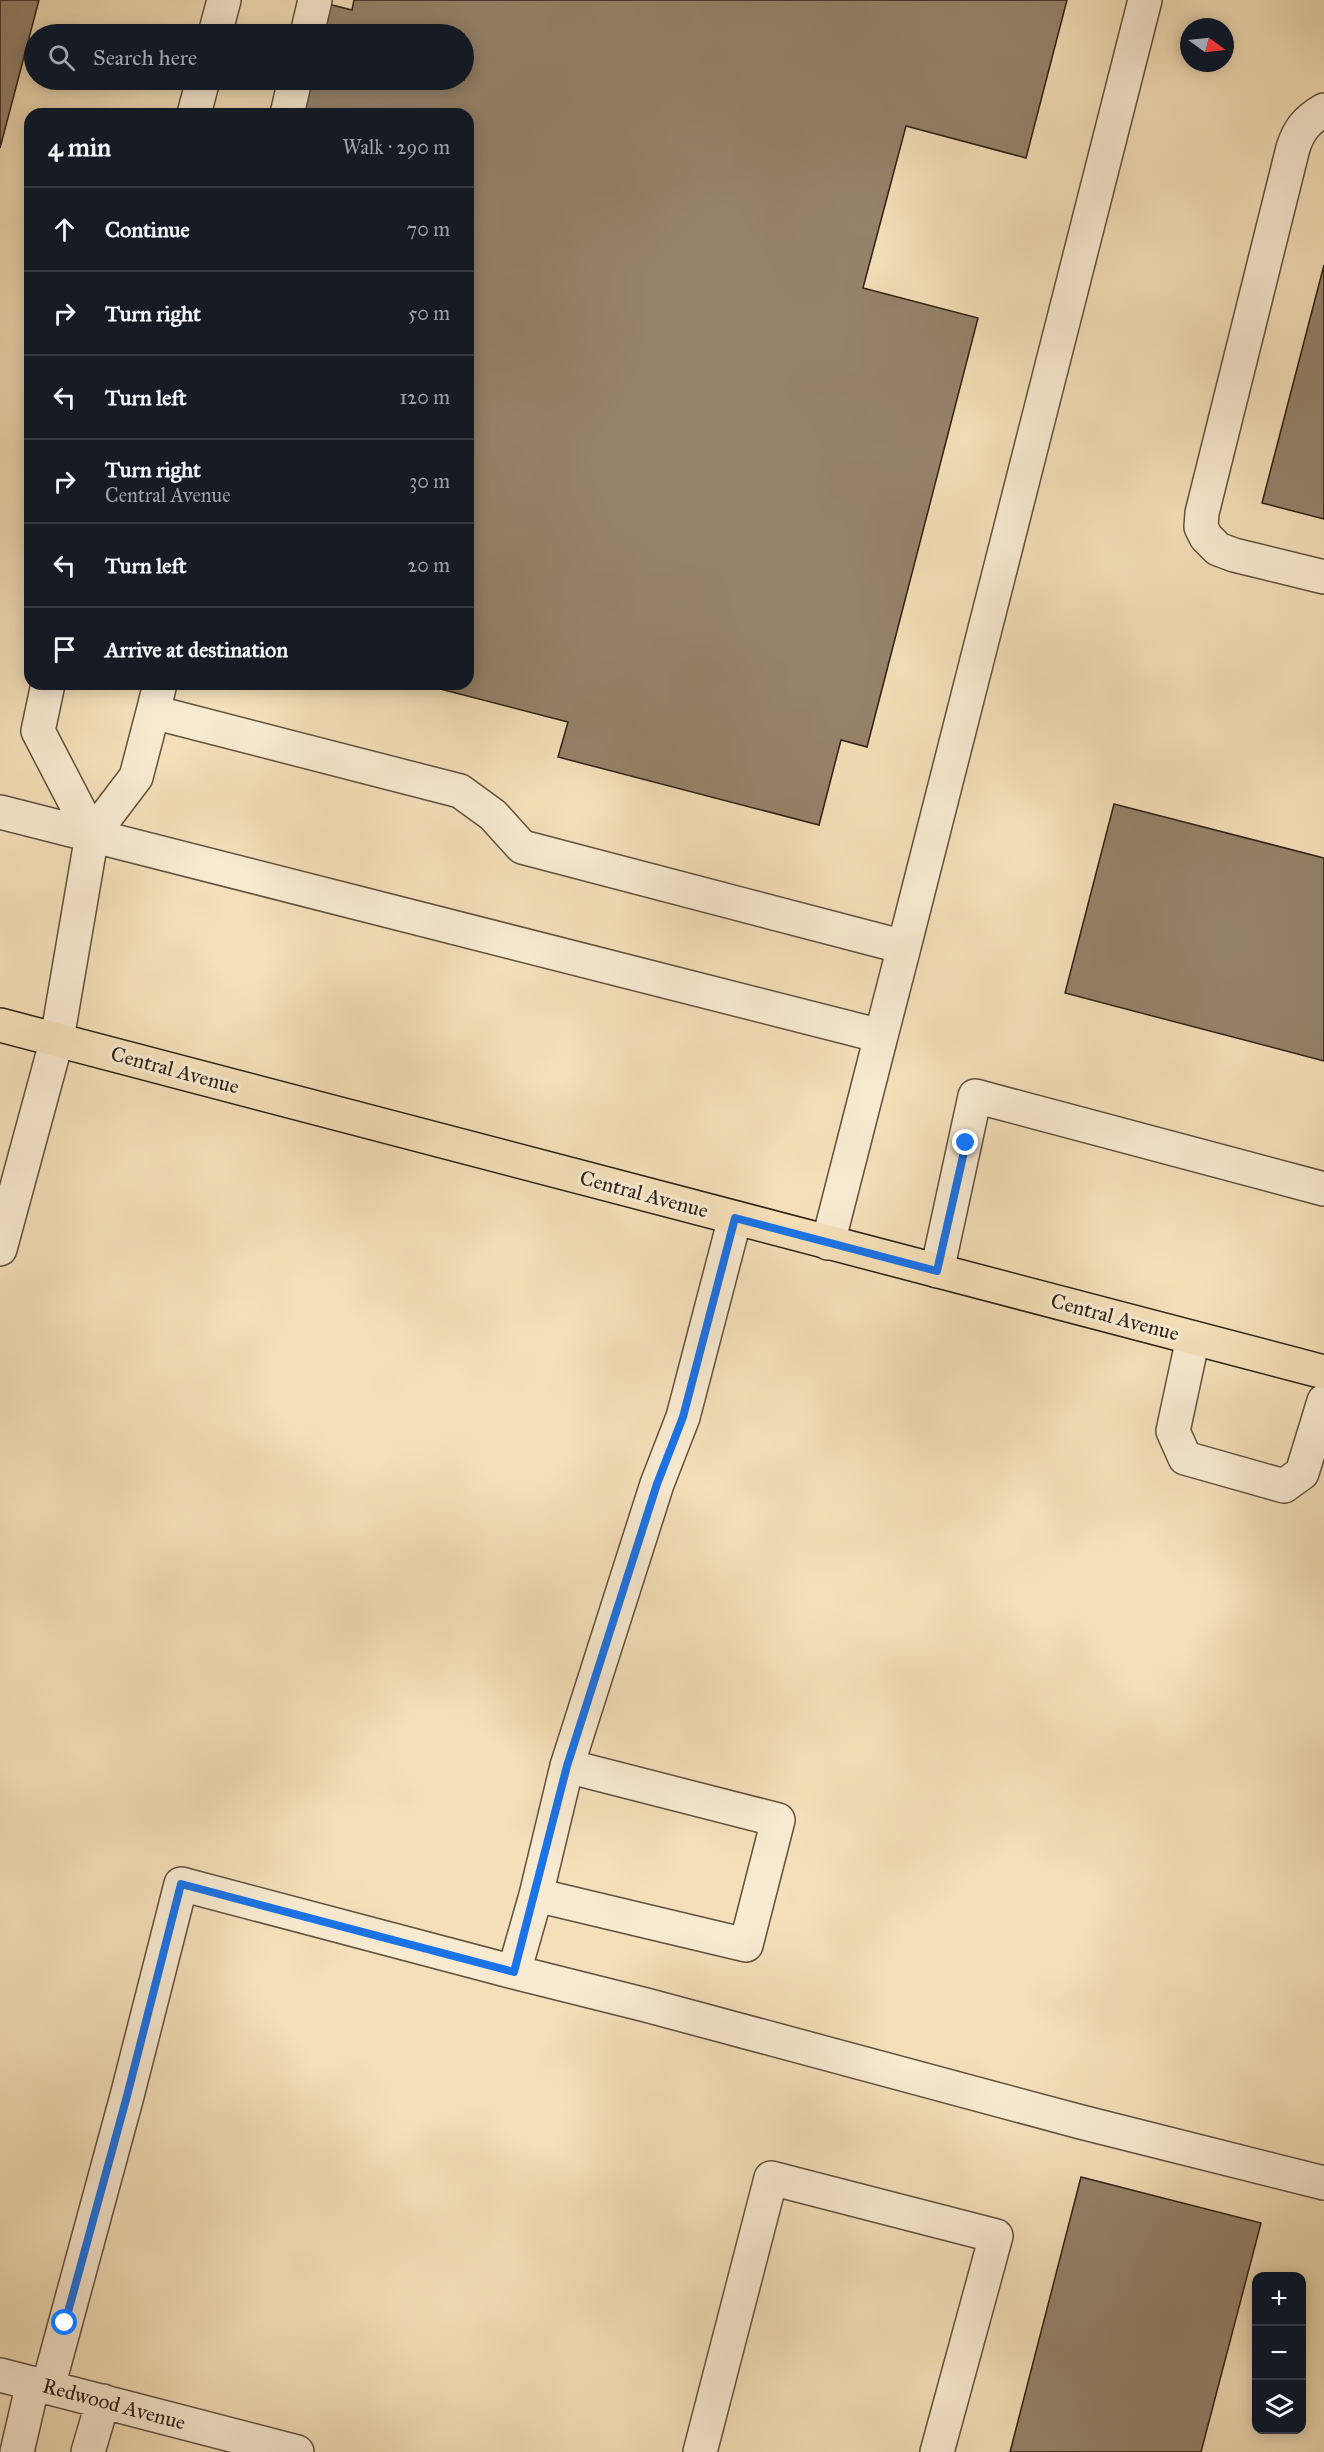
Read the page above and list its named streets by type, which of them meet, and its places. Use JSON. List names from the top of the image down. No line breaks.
{"streets":{"main road":["Central Avenue"],"street":["Redwood Avenue"]},"north":"right","page":{"search":"Search here","heading":["4 min","Walk · 290 m"],"list":[["Continue","70 m"],["Turn right","50 m"],["Turn left","120 m"],["Turn right","Central Avenue","30 m"],["Turn left","20 m"],"Arrive at destination"],"map_buttons":["+","−"]}}
